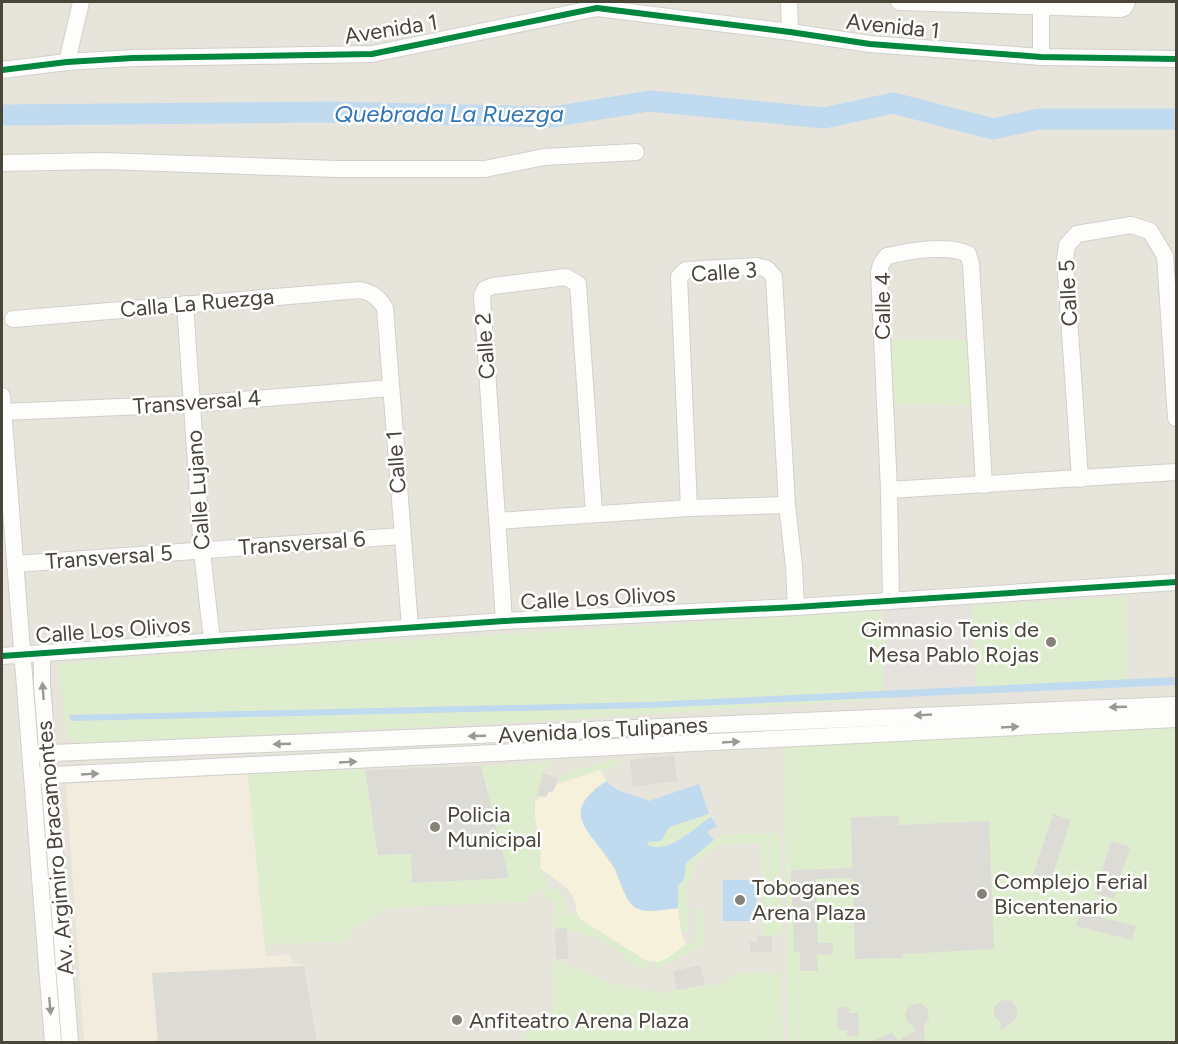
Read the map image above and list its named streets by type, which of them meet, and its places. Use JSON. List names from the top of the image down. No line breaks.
{"streets":{"street":["Avenida 1","Calle 3","Calle 5","Calla La Ruezga","Calle 4","Calle 2","Transversal 4","Calle 1","Calle Lujano","Transversal 6","Transversal 5","Calle Los Olivos","Avenida los Tulipanes","Av. Argimiro Bracamontes"]},"crossings":[["Calle 3","Calle Los Olivos"],["Calla La Ruezga","Calle 1"],["Calla La Ruezga","Calle Lujano"],["Calle 4","Calle Los Olivos"],["Calle 2","Calle Los Olivos"],["Transversal 4","Calle 1"],["Transversal 4","Calle Lujano"],["Calle 1","Transversal 6"],["Calle 1","Calle Los Olivos"],["Calle Lujano","Transversal 6"],["Calle Lujano","Transversal 5"],["Calle Lujano","Calle Los Olivos"],["Transversal 6","Transversal 5"],["Calle Los Olivos","Av. Argimiro Bracamontes"],["Avenida los Tulipanes","Av. Argimiro Bracamontes"]],"water":["Quebrada La Ruezga"],"places":["Gimnasio Tenis de Mesa Pablo Rojas","Policia Municipal","Complejo Ferial Bicentenario","Toboganes Arena Plaza","Anfiteatro Arena Plaza"]}
